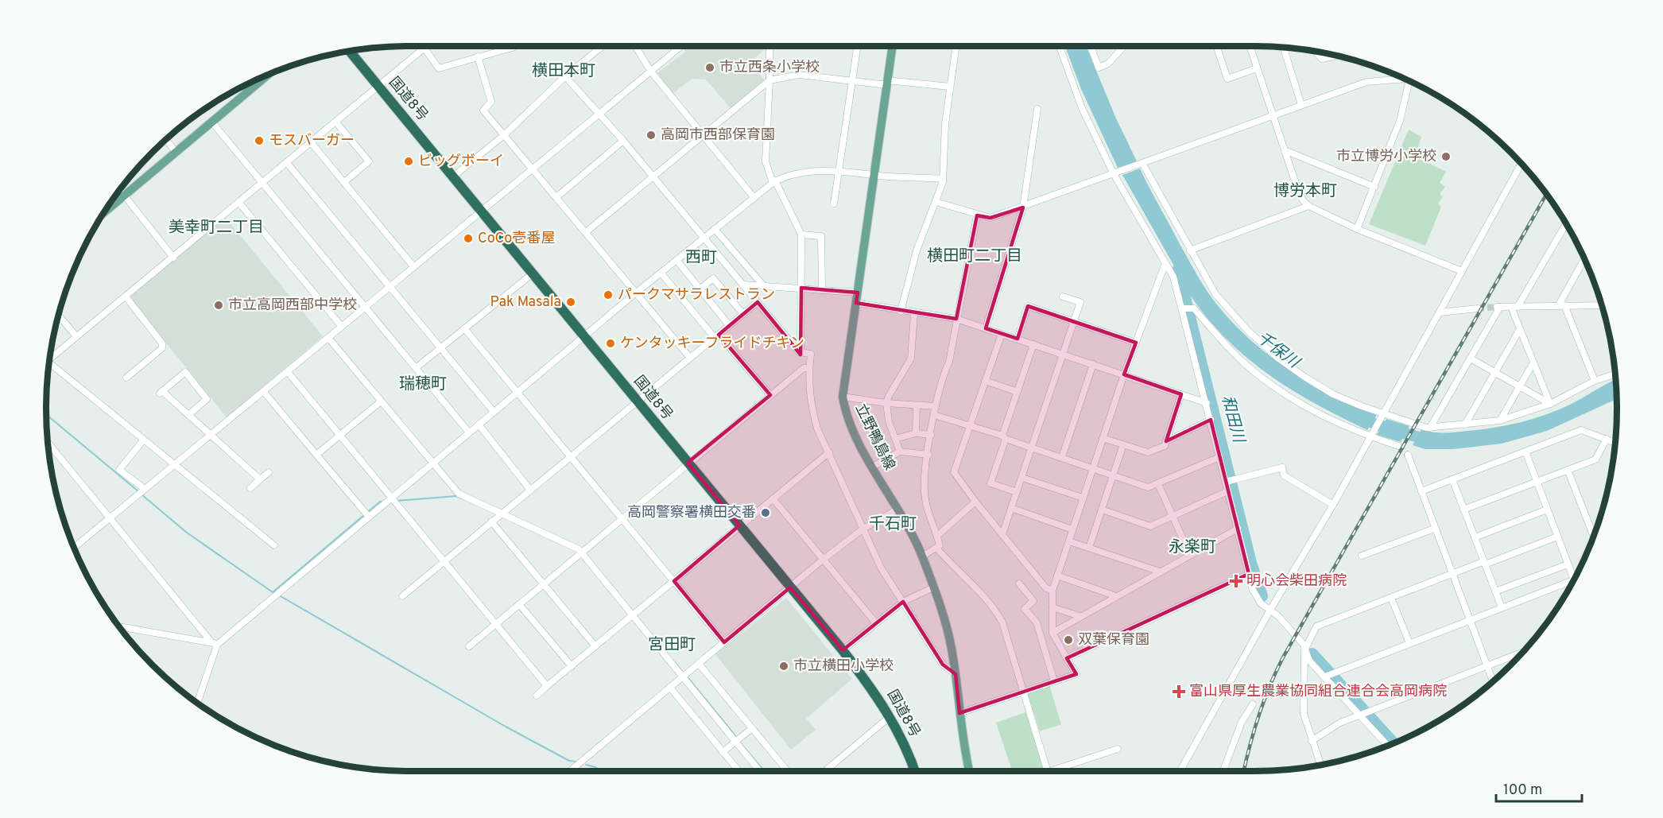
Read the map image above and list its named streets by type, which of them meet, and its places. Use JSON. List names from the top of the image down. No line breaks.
{"streets":{"highway":["国道8号"],"main road":["立野鴨島線"]},"districts":["横田本町","博労本町","美幸町二丁目","横田町二丁目","西町","瑞穂町","千石町","永楽町","宮田町"],"water":["千保川","和田川"],"places":{"other":["市立西条小学校","高岡市西部保育園","モスバーガー","市立博労小学校","ビッグボーイ","CoCo壱番屋","パークマサラレストラン","Pak Masala","市立高岡西部中学校","ケンタッキーフライドチキン","高岡警察署横田交番","双葉保育園","市立横田小学校"],"health":["明心会柴田病院","富山県厚生農業協同組合連合会高岡病院"]},"scale_bar":"100 m"}
